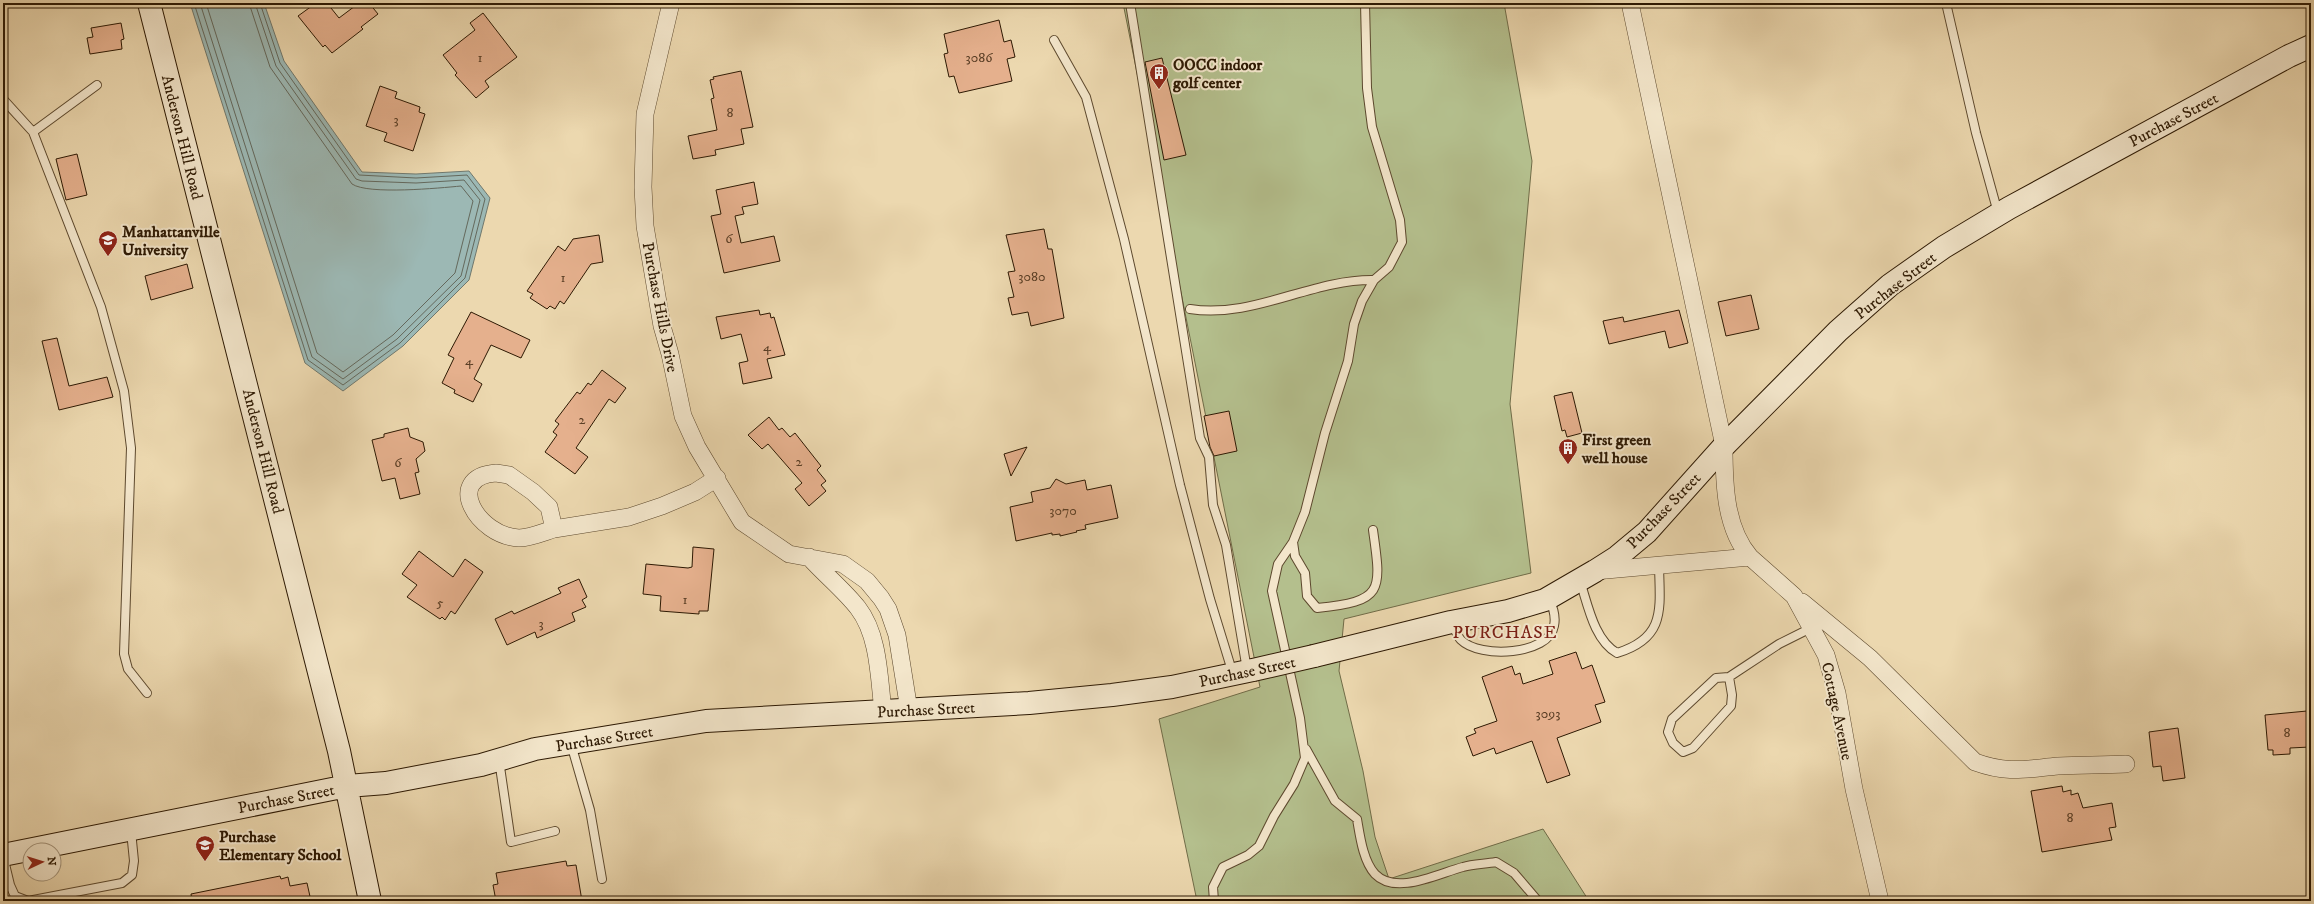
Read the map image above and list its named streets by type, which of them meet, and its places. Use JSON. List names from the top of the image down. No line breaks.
{"streets":{"main road":["Purchase Street","Anderson Hill Road"],"street":["Purchase Hills Drive","Cottage Avenue"]},"crossings":[["Purchase Street","Anderson Hill Road"],["Purchase Street","Purchase Hills Drive"]],"districts":["PURCHASE"],"places":{"building":["OOCC indoor golf center","First green well house"],"school or university":["Manhattanville University","Purchase Elementary School"]},"house_numbers":["1","3086","8","3","6","3080","1","4","4","2","2","6","3070","1","5","3","3093","8","8"],"north":"right"}
